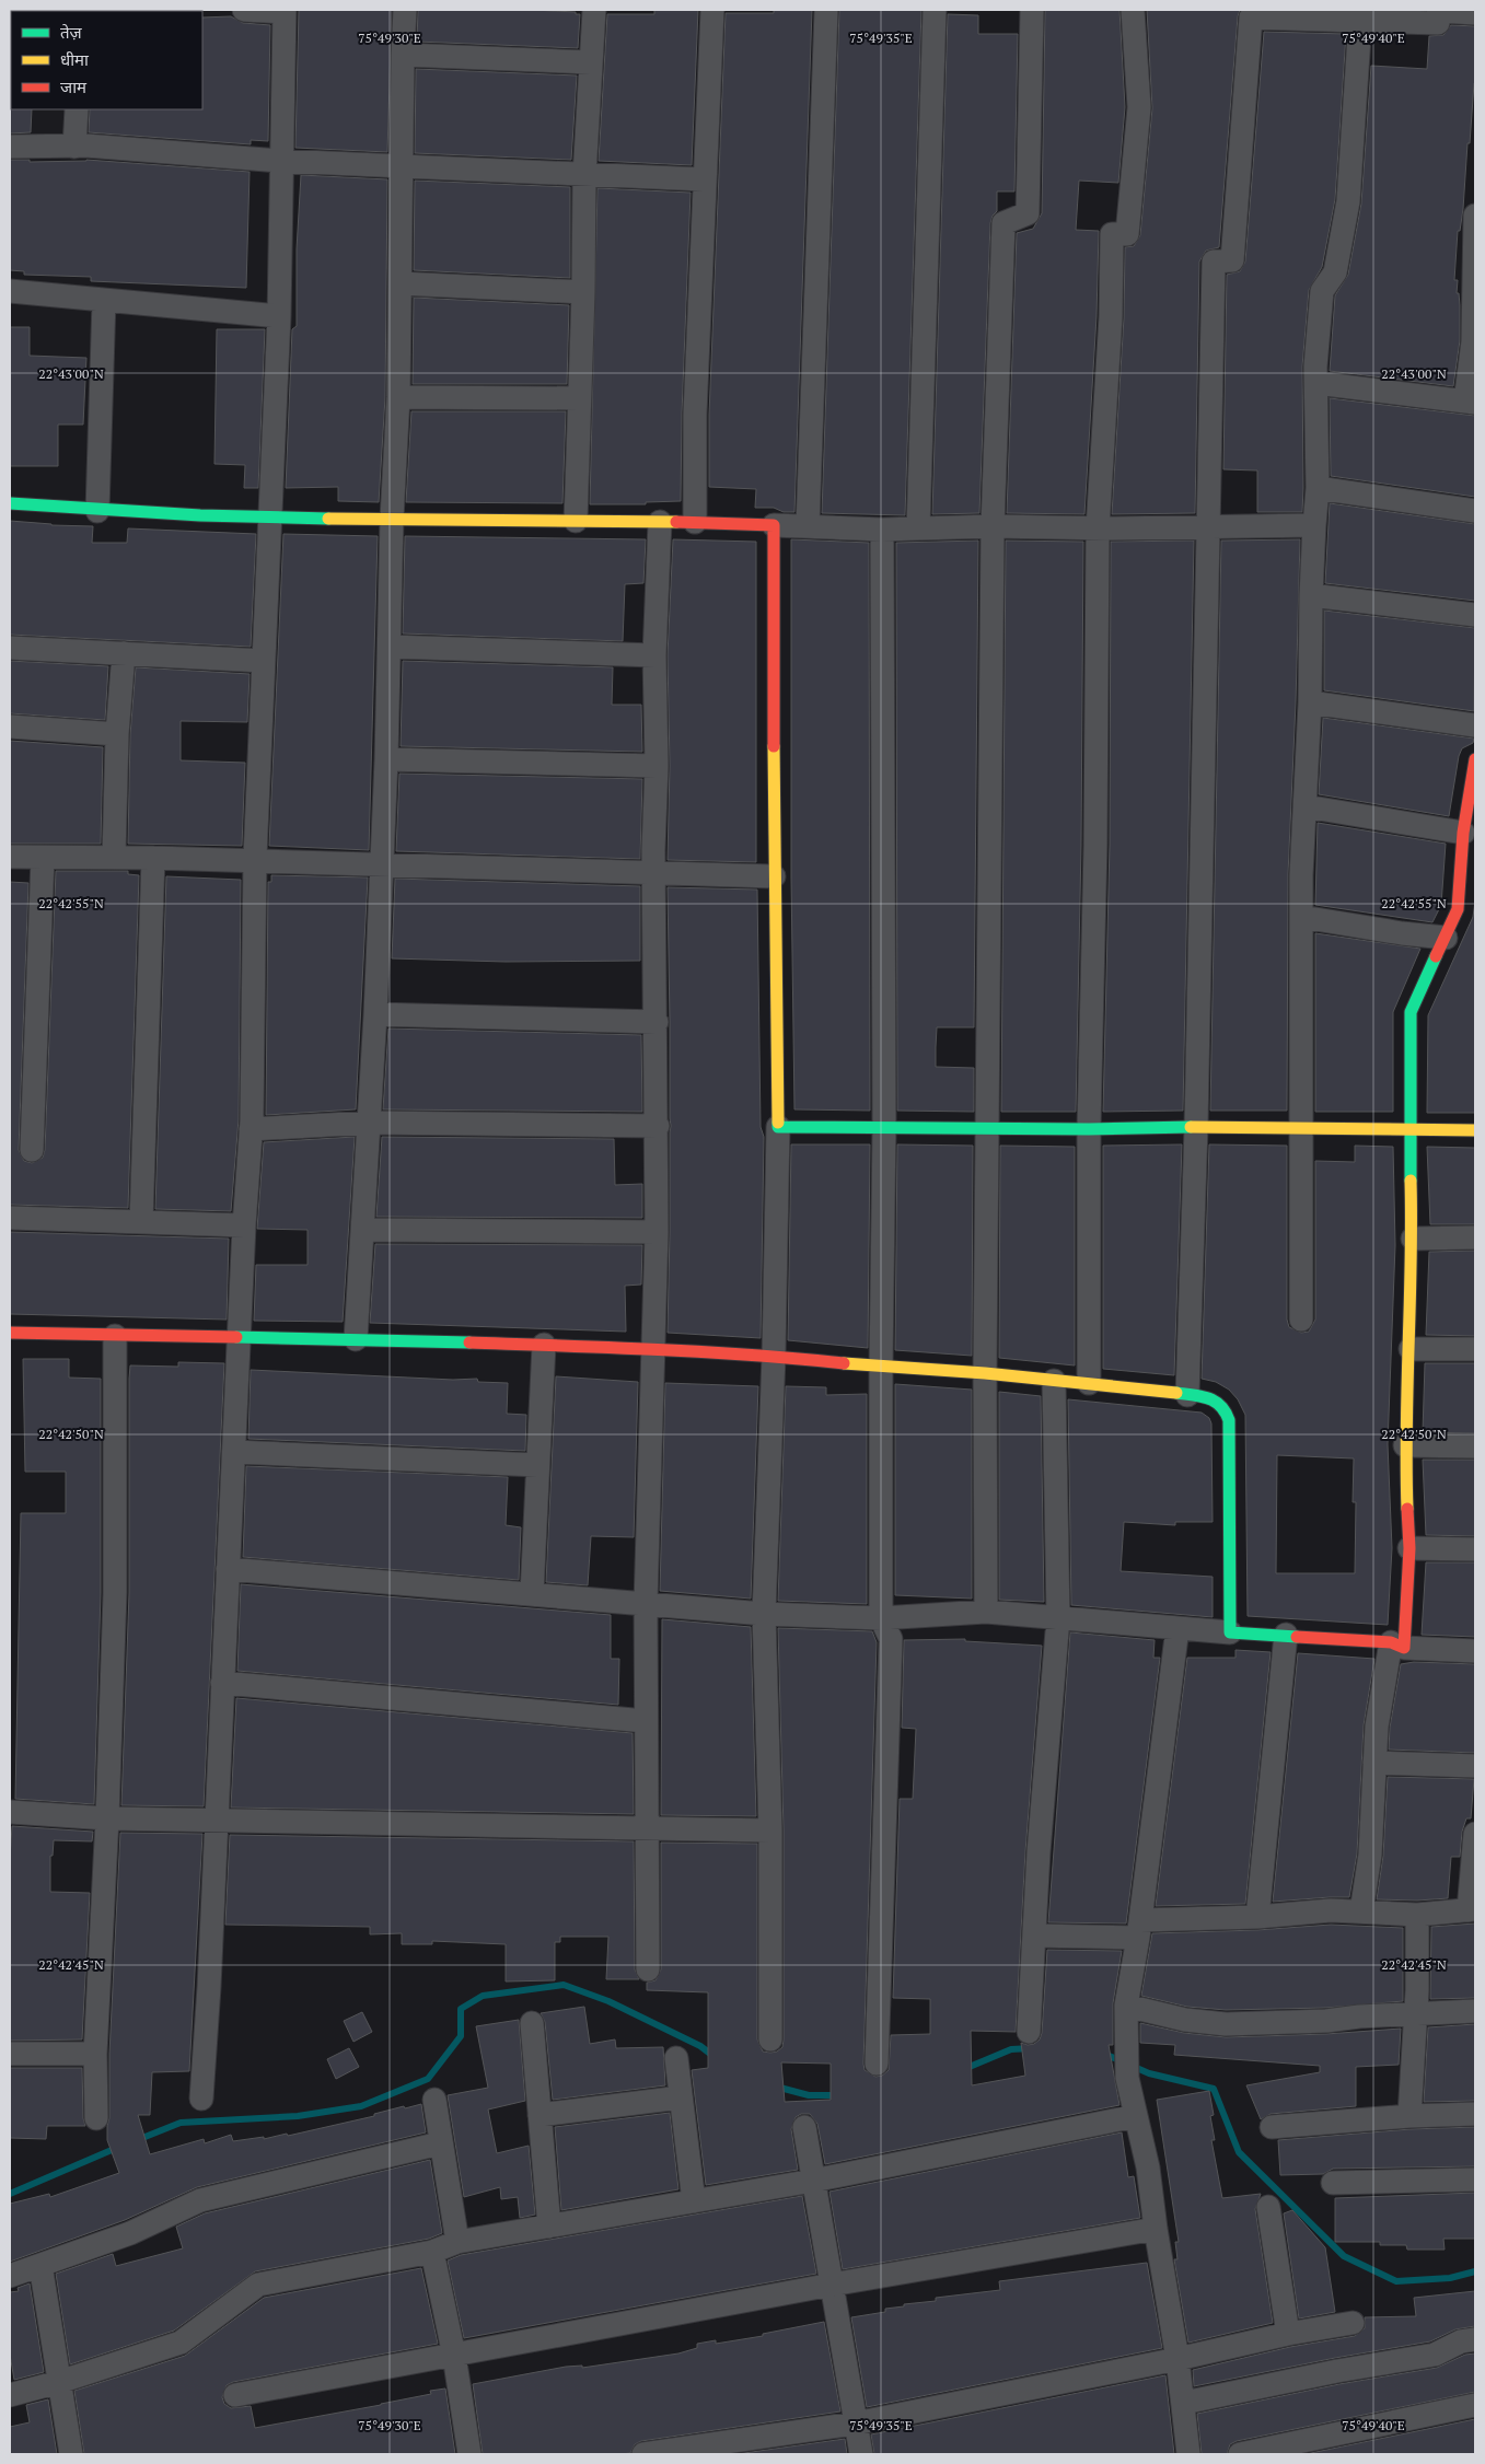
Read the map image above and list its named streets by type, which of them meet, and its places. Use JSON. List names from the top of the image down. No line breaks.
{"legend":["तेज़","धीमा","जाम"],"coordinates":["75°49'30\"E","75°49'35\"E","75°49'40\"E","22°43'00\"N","22°42'55\"N","22°42'50\"N","22°42'45\"N"]}
